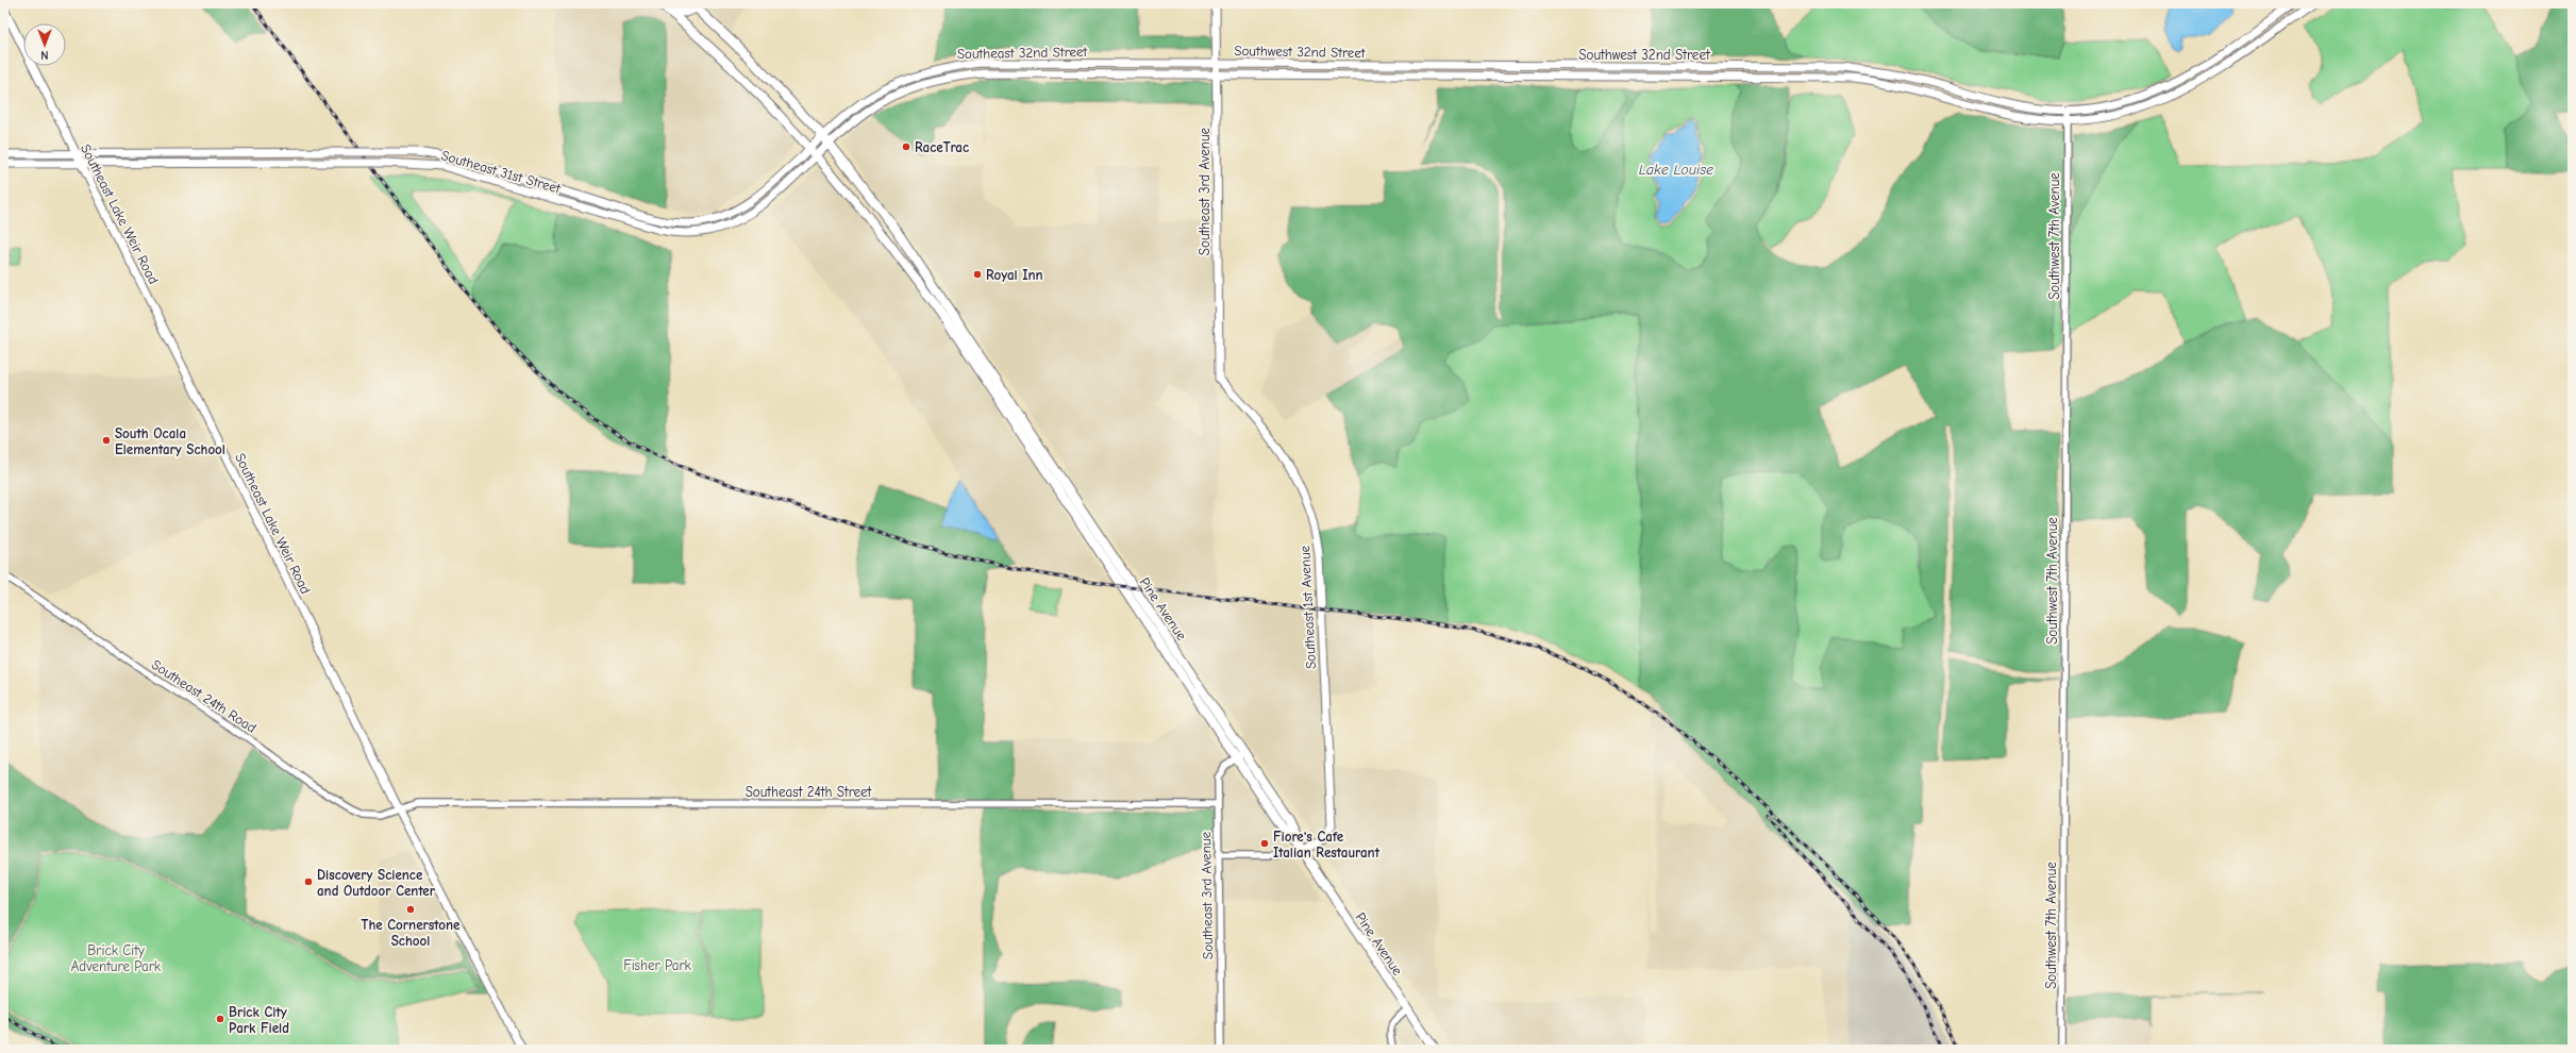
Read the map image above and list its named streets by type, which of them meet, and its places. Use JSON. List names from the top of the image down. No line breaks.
{"streets":{"highway":["Pine Avenue"],"main road":["Southwest 32nd Street","Southeast 32nd Street","Southeast 31st Street","Southeast 3rd Avenue","Southeast Lake Weir Road","Southeast 1st Avenue"],"street":["Southwest 7th Avenue","Southeast 24th Road","Southeast 24th Street"]},"crossings":[["Southwest 32nd Street","Southeast 32nd Street"],["Southwest 32nd Street","Southeast 3rd Avenue"],["Southwest 32nd Street","Southwest 7th Avenue"],["Southeast 32nd Street","Southeast 31st Street"],["Southeast 32nd Street","Southeast 3rd Avenue"],["Southeast 32nd Street","Pine Avenue"],["Southeast 31st Street","Southeast Lake Weir Road"],["Southeast 31st Street","Pine Avenue"],["Southeast 3rd Avenue","Southeast 1st Avenue"],["Southeast 3rd Avenue","Pine Avenue"],["Southeast 3rd Avenue","Southeast 24th Street"],["Southeast Lake Weir Road","Southeast 24th Road"],["Southeast Lake Weir Road","Southeast 24th Street"],["Southeast 1st Avenue","Pine Avenue"],["Southeast 24th Road","Southeast 24th Street"]],"water":["Lake Louise"],"parks":["Brick City Adventure Park","Fisher Park"],"places":["RaceTrac","Royal Inn","South Ocala Elementary School","Fiore's Cafe Italian Restaurant","Discovery Science and Outdoor Center","The Cornerstone School","Brick City Park Field"],"north":"bottom"}
